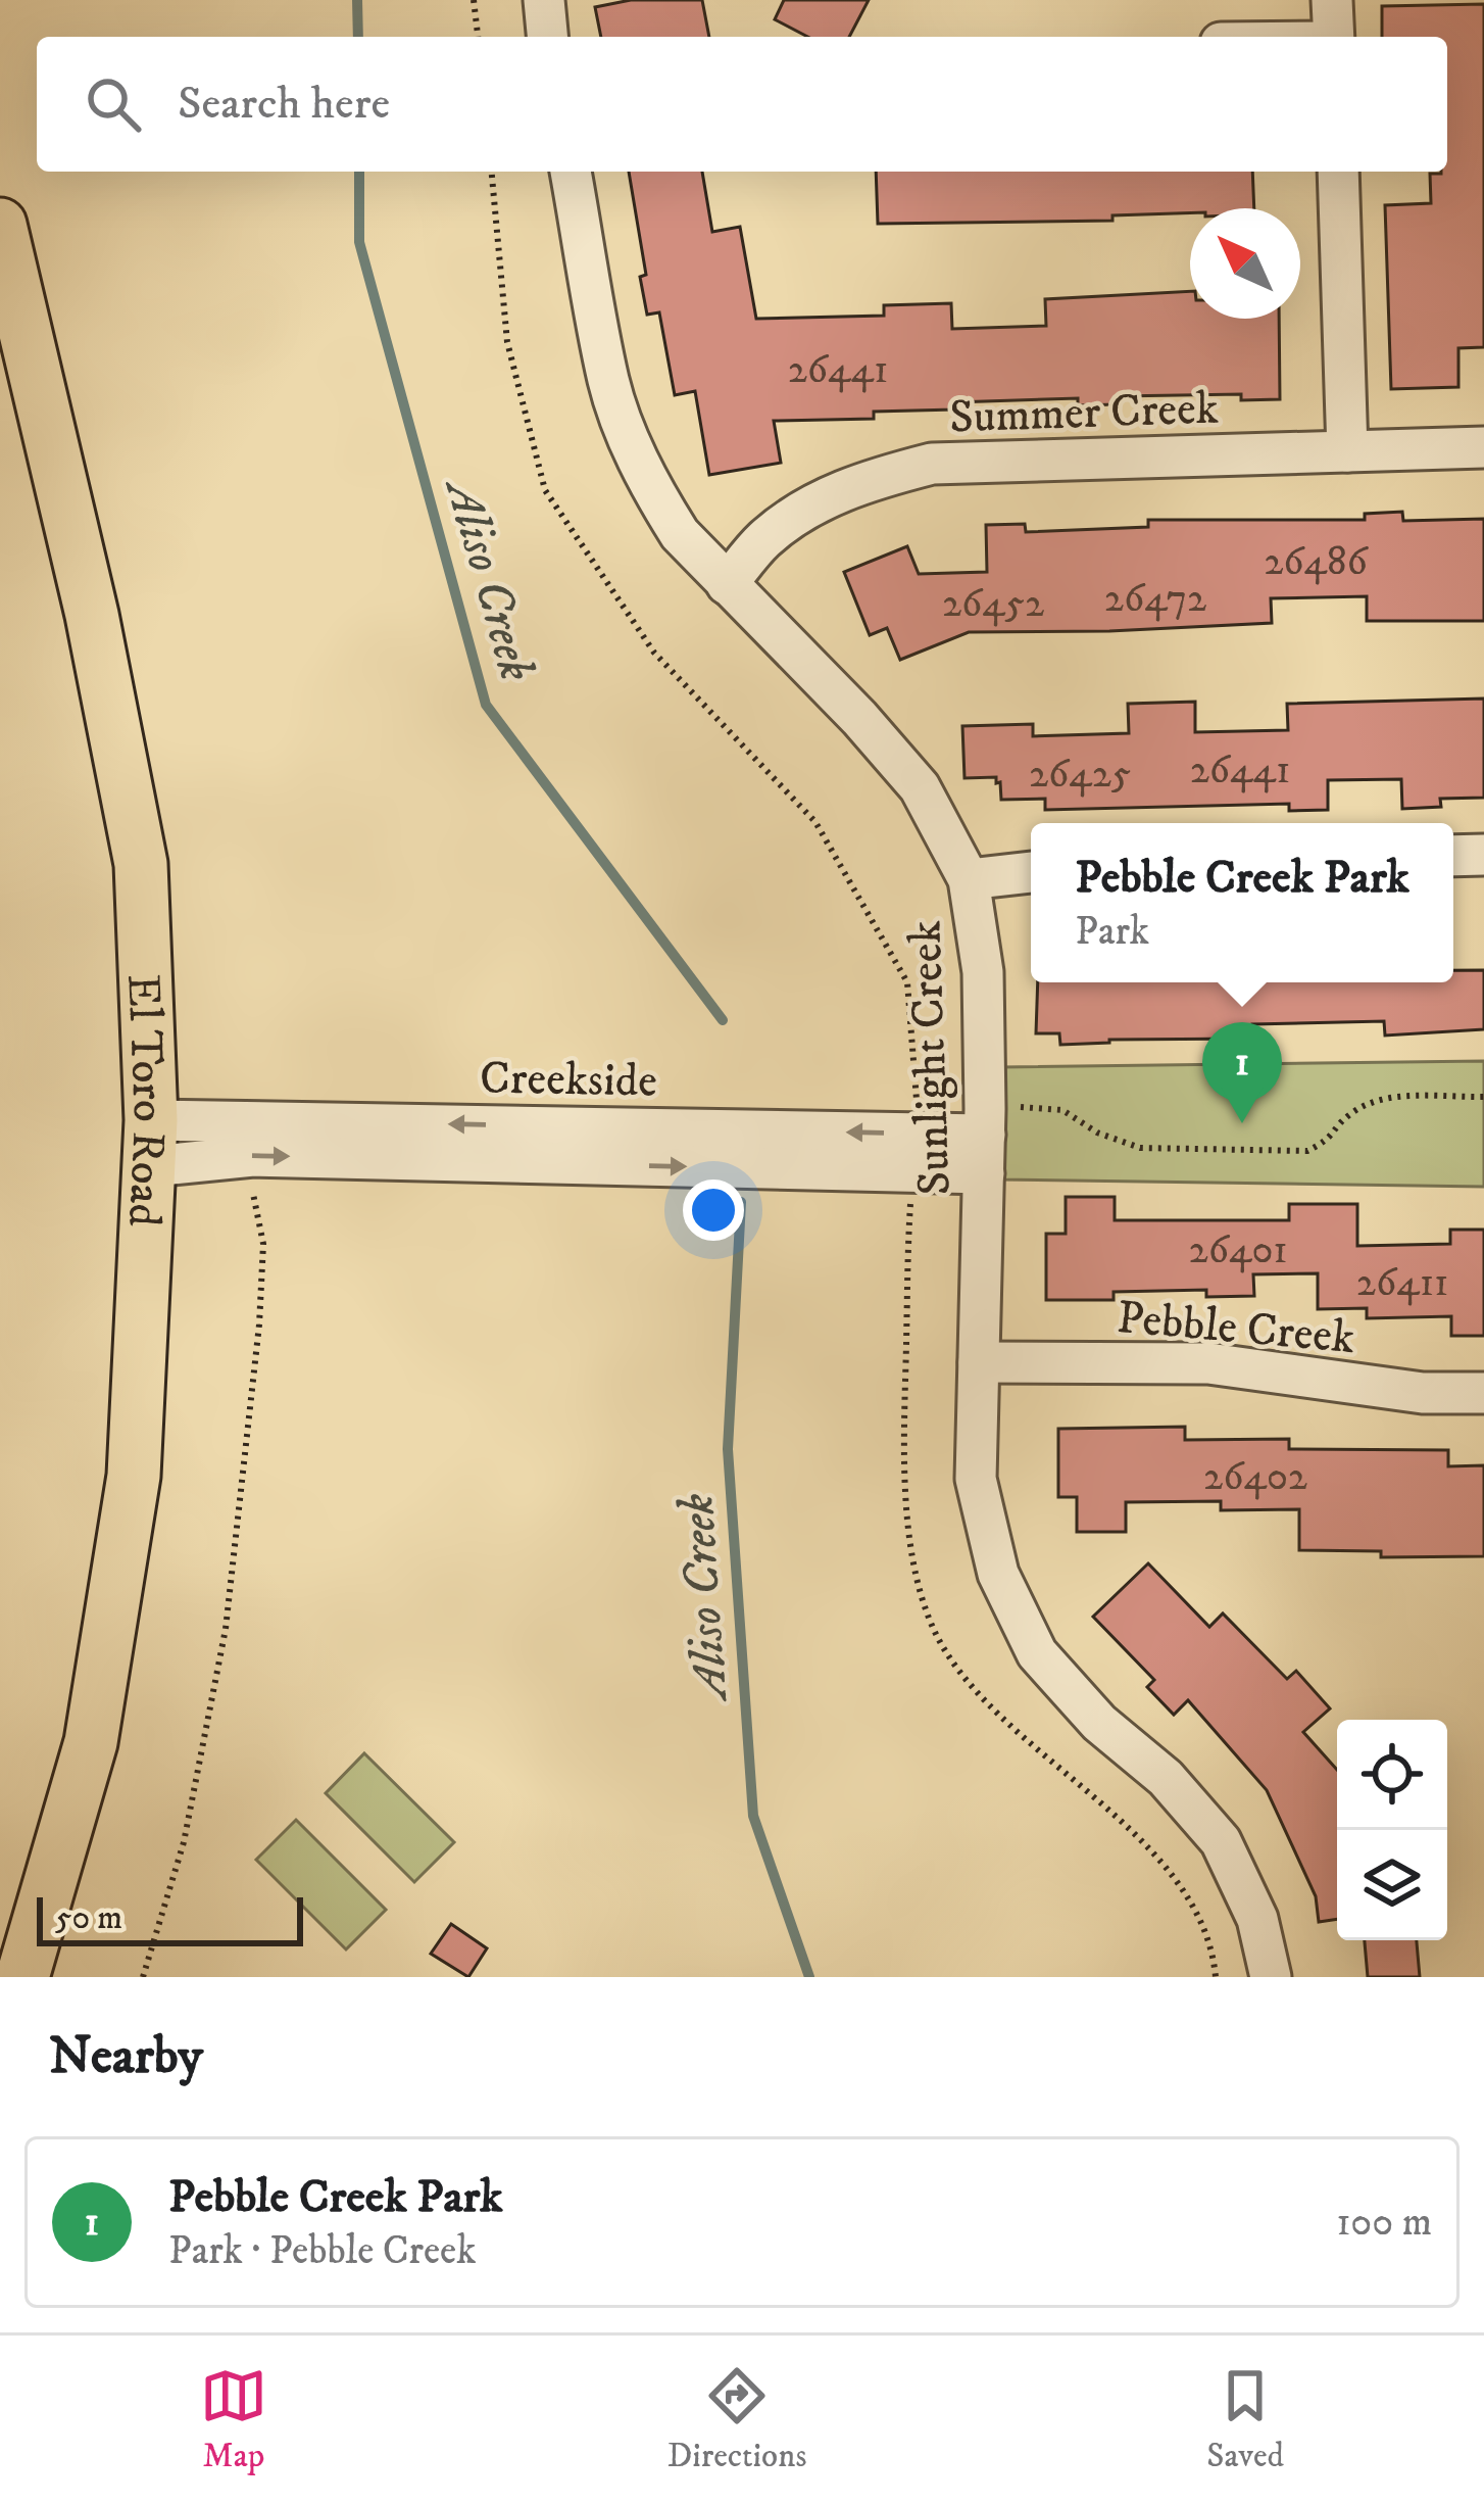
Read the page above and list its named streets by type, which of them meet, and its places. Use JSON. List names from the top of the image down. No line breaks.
{"streets":{"main road":["El Toro Road"],"street":["Summer Creek","Sunlight Creek","Creekside","Pebble Creek"]},"crossings":[["Summer Creek","Sunlight Creek"],["Sunlight Creek","Creekside"],["Sunlight Creek","Pebble Creek"],["Creekside","El Toro Road"]],"water":["Aliso Creek"],"house_numbers":["26441","26486","26472","26452","26441","26425","26401","26411","26402"],"scale_bar":"50 m","north":"top left","page":{"search":"Search here","popup":["Pebble Creek Park","Park"],"pins":"1","scale":"50 m","heading":"Nearby","list":[{"mark":"1","name":"Pebble Creek Park","note":"Park · Pebble Creek","value":"100 m"}],"nav":["Map","Directions","Saved"]}}
